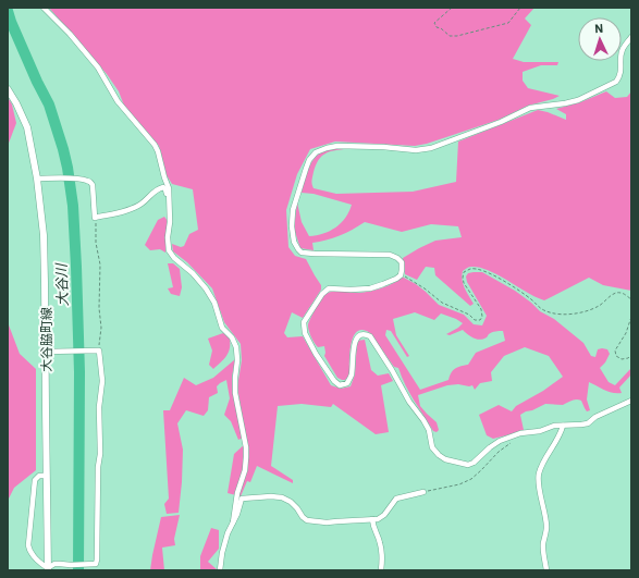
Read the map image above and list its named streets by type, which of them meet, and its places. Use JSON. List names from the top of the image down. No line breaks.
{"streets":{"main road":["大谷脇町線"]},"water":["大谷川"],"north":"top"}
